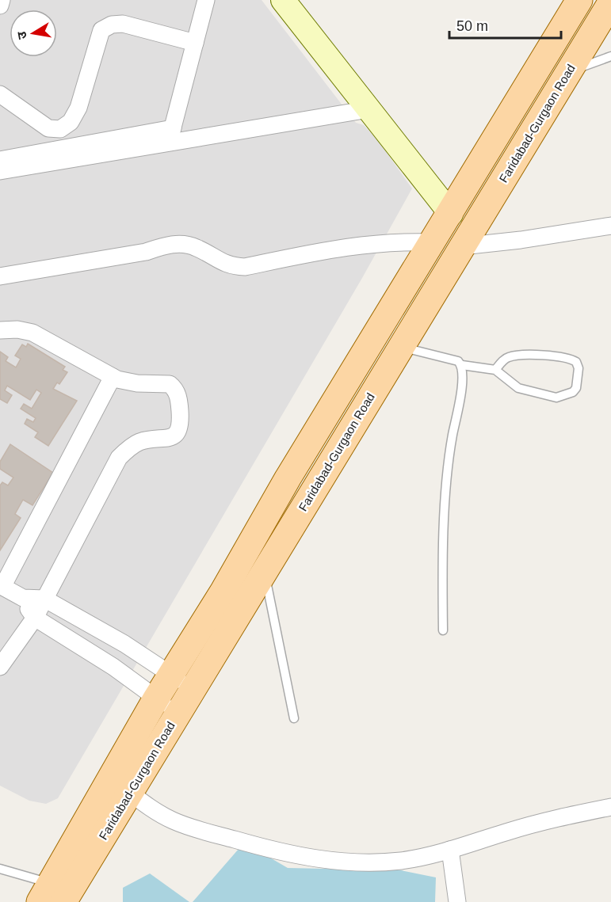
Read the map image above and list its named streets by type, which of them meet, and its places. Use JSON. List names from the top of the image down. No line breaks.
{"streets":{"main road":["Faridabad-Gurgaon Road"]},"scale_bar":"50 m","north":"left"}
